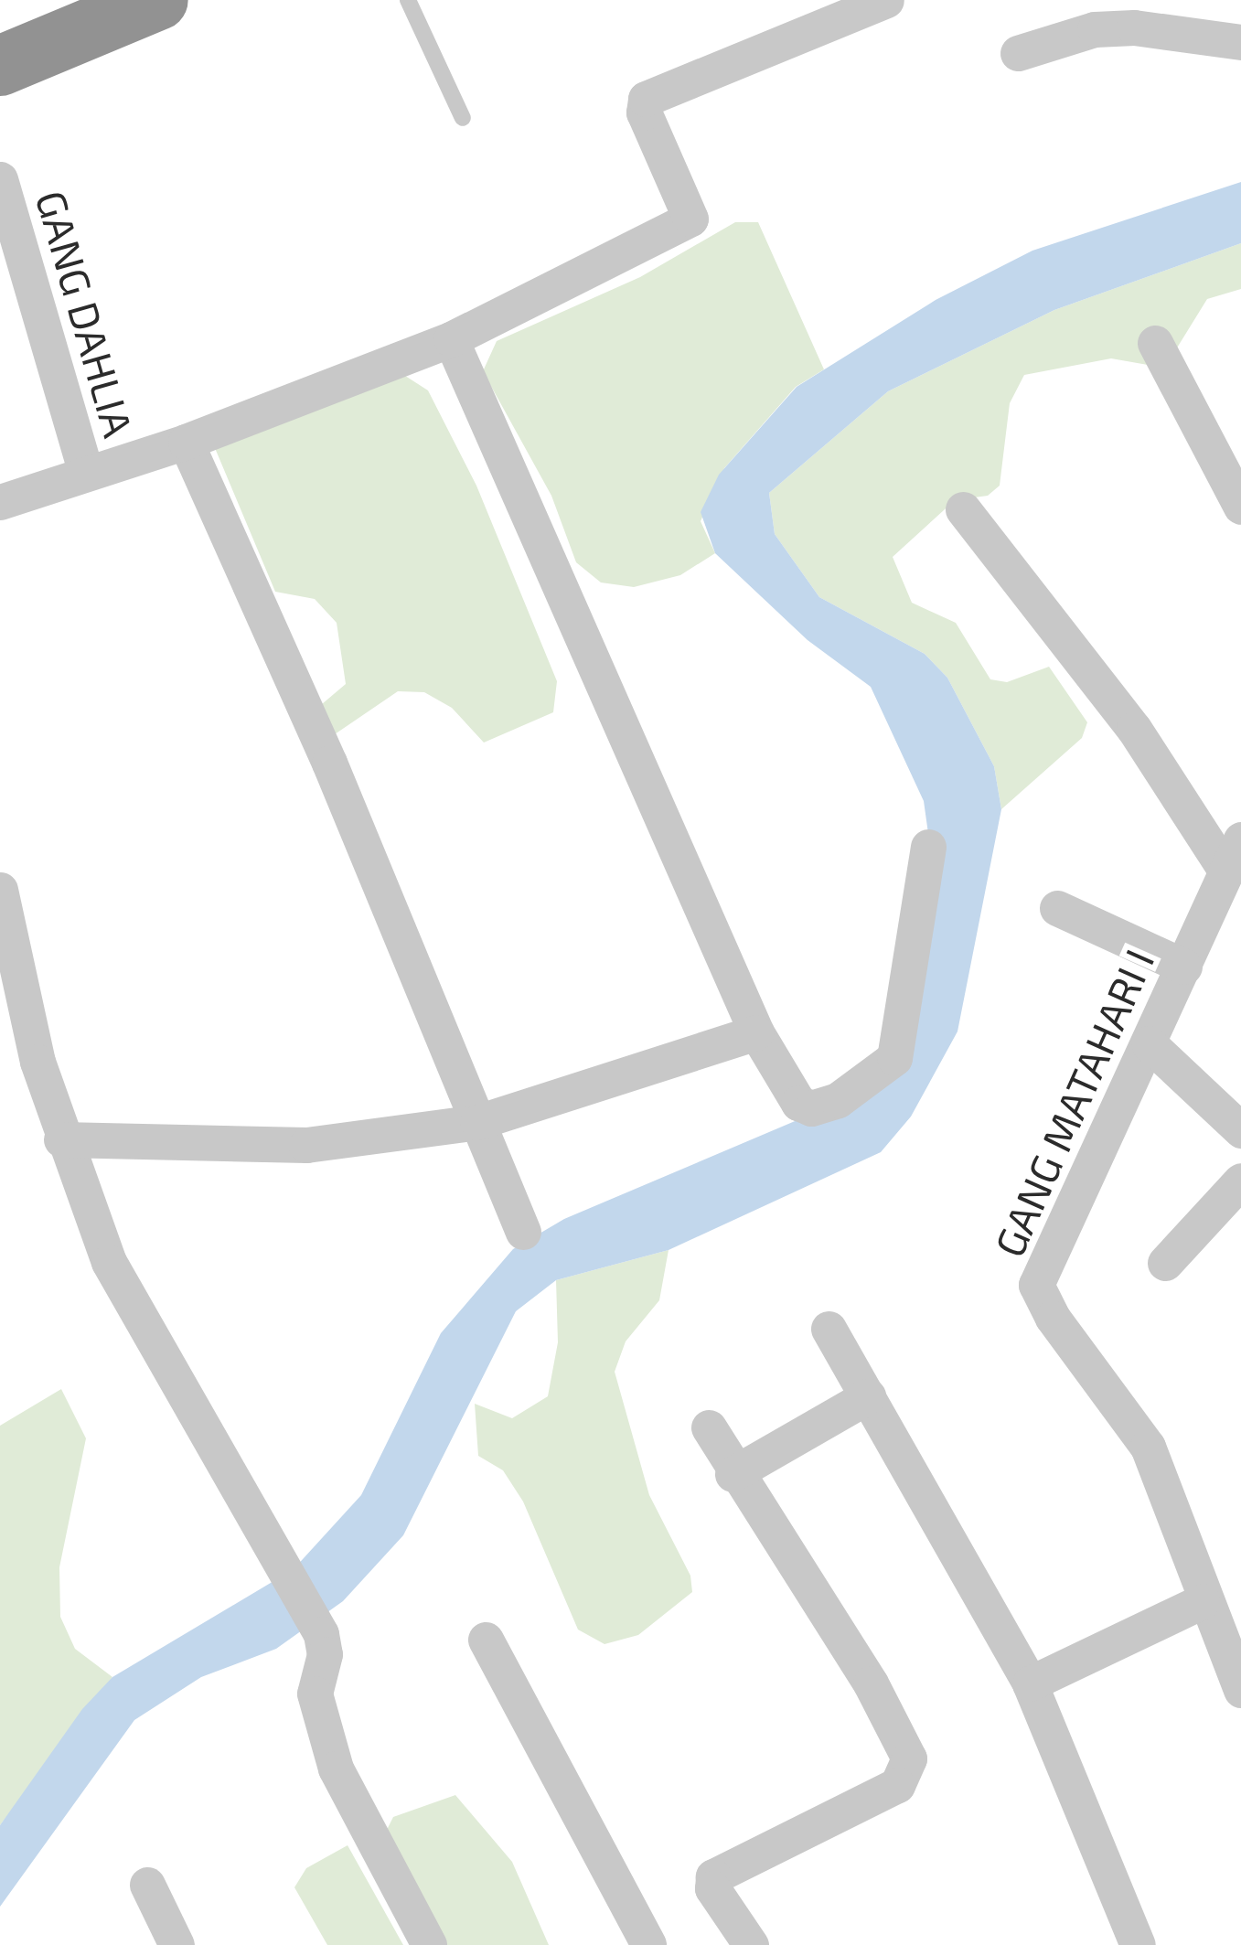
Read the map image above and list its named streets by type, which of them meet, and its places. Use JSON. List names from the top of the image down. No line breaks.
{"streets":{"street":["GANG DAHLIA","GANG MATAHARI I"]}}
